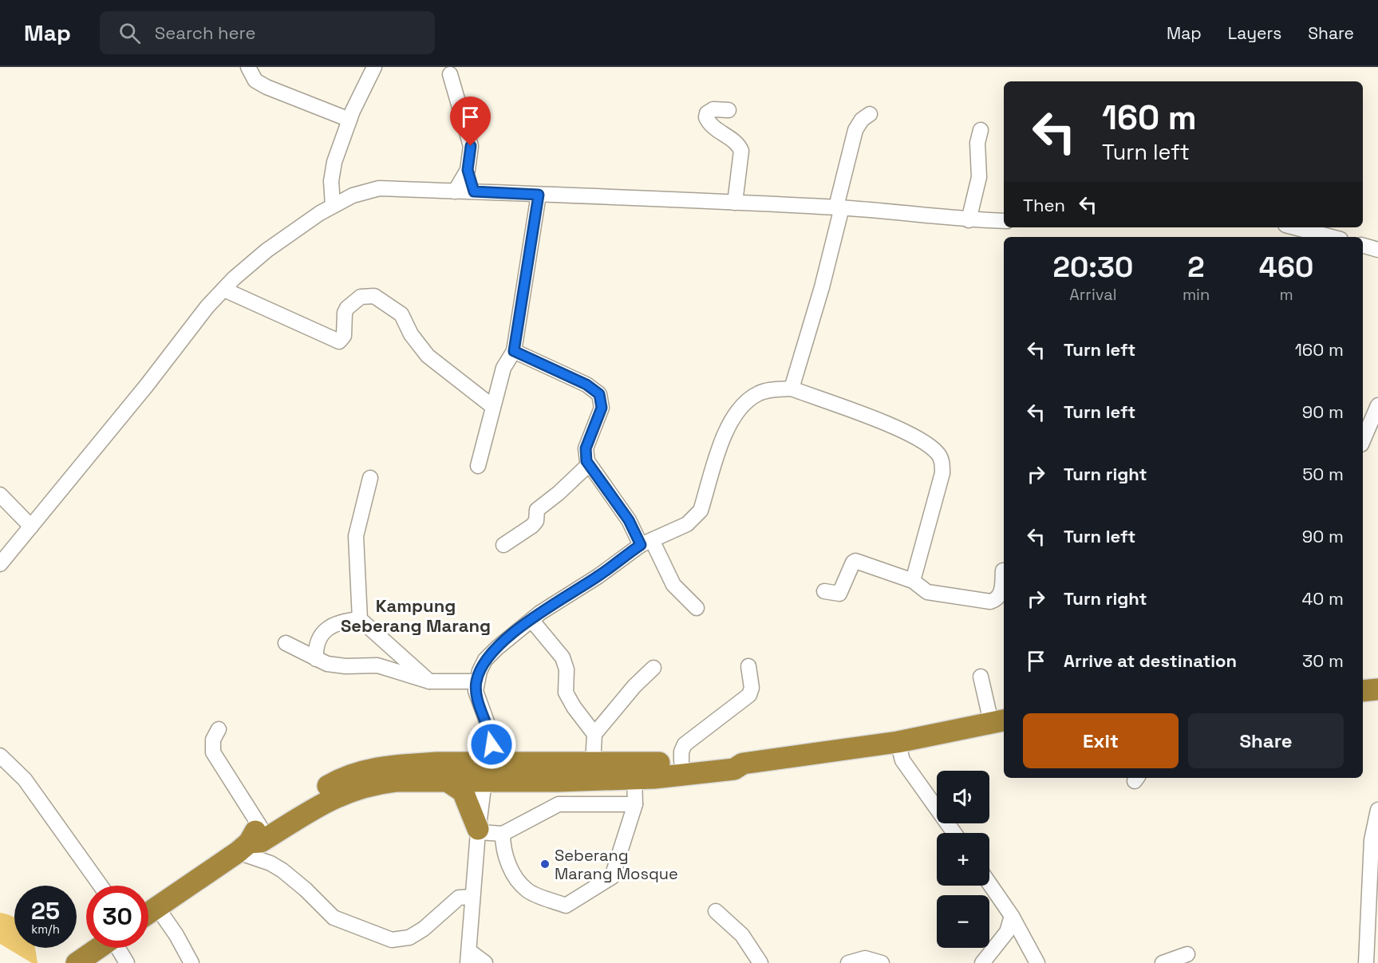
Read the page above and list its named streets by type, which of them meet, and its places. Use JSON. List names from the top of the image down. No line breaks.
{"districts":["Kampung Seberang Marang"],"places":["Seberang Marang Mosque"],"page":{"header":"Map","search":"Search here","nav":["Map","Layers","Share"],"turn":["160 m","Turn left"],"then":"Then","eta":["20:30","Arrival","2","min","460","m"],"list":[{"name":"Turn left","value":"160 m"},{"name":"Turn left","value":"90 m"},{"name":"Turn right","value":"50 m"},{"name":"Turn left","value":"90 m"},{"name":"Turn right","value":"40 m"},{"name":"Arrive at destination","value":"30 m"}],"buttons":["Exit","Share"],"map_buttons":["+","−"],"speed":"25 km/h","limit":"30"}}
